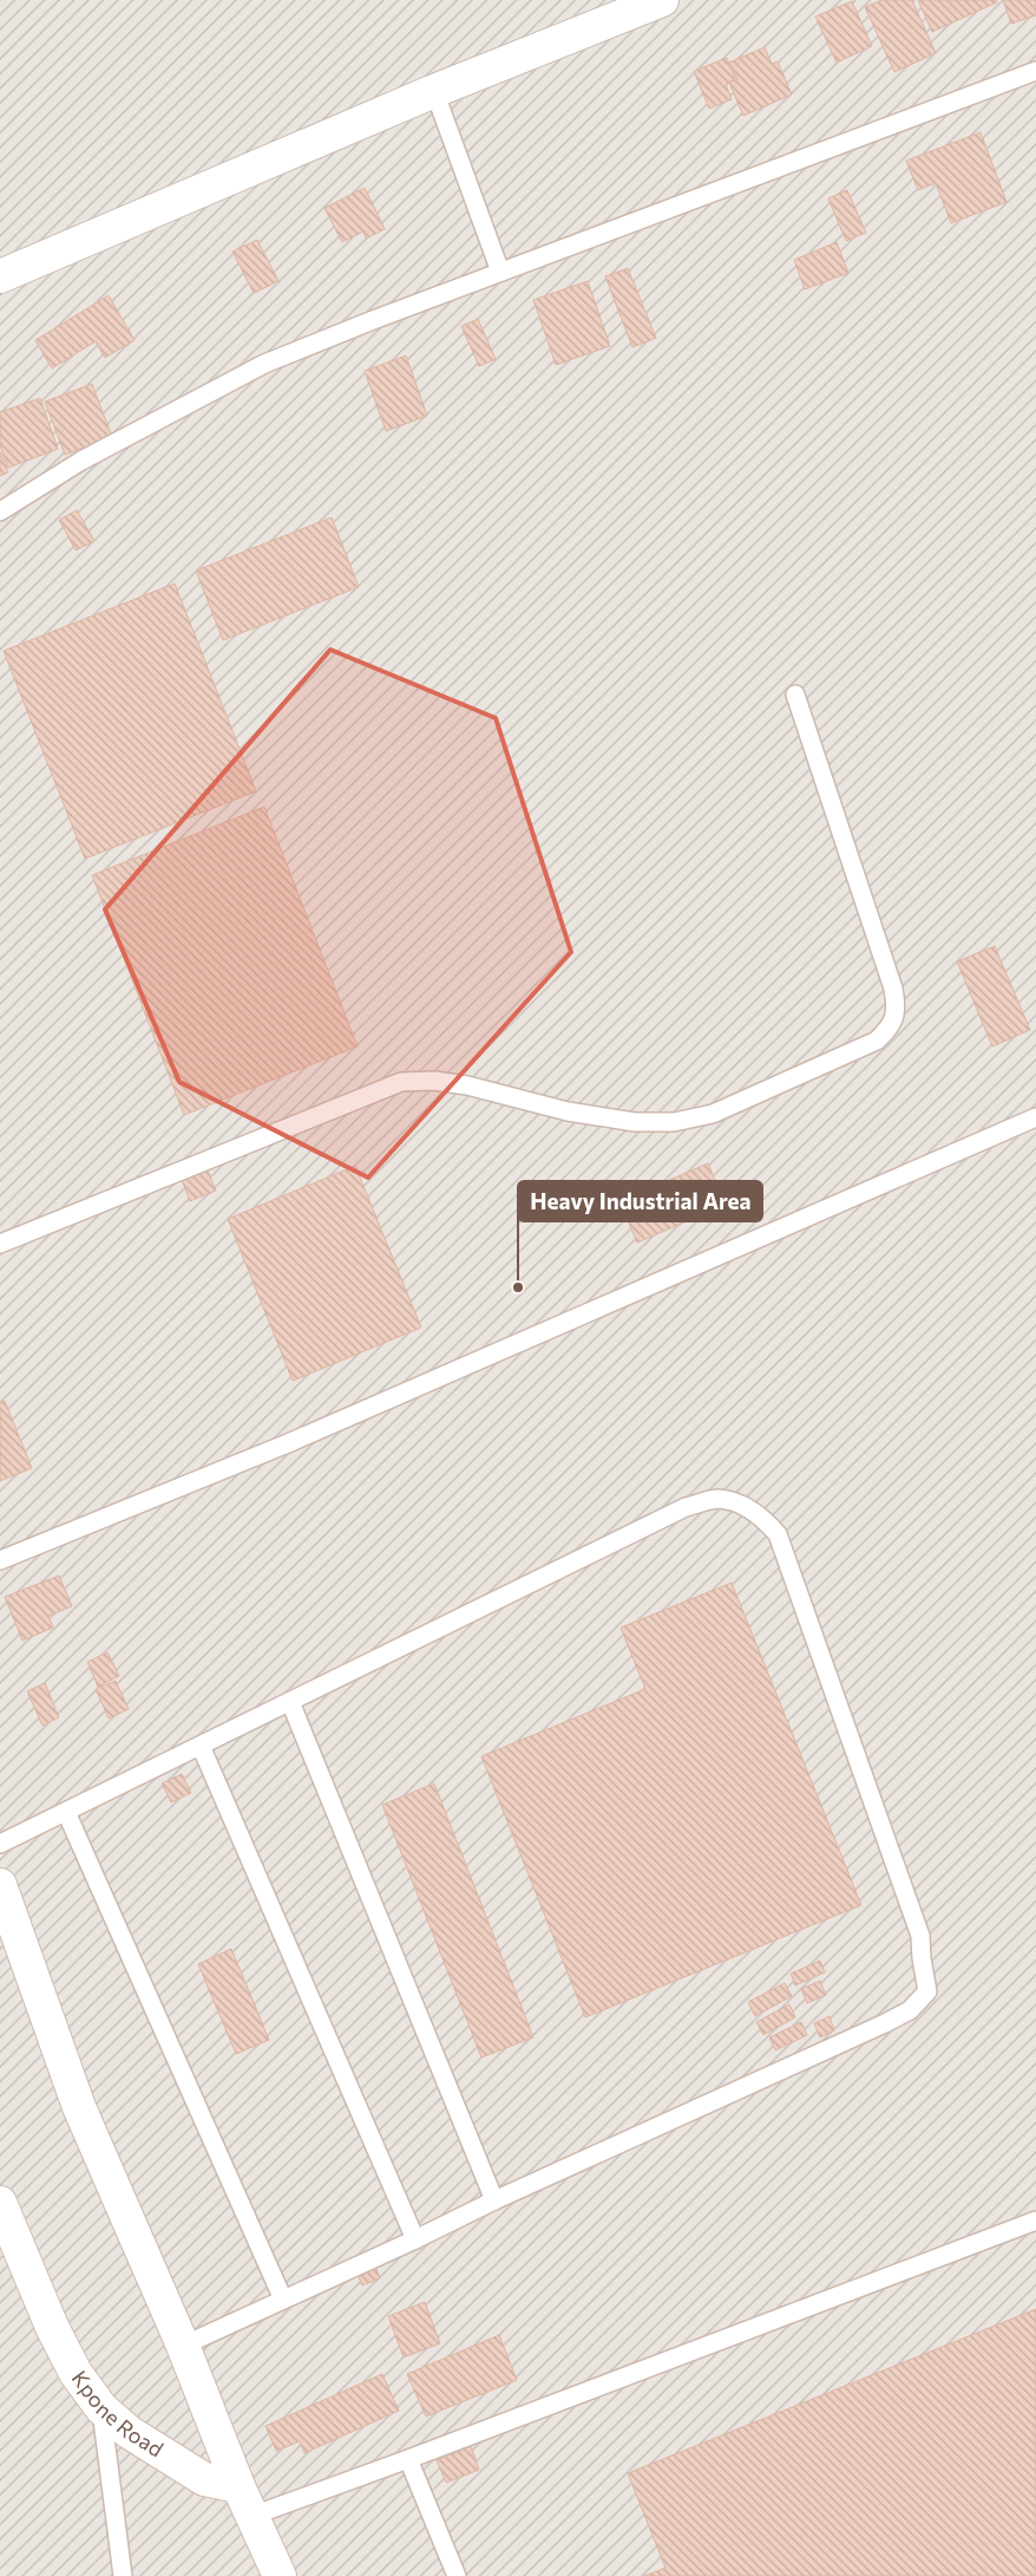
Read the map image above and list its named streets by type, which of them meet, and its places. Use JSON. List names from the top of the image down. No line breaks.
{"streets":{"street":["Kpone Road"]},"places":["Heavy Industrial Area"]}
